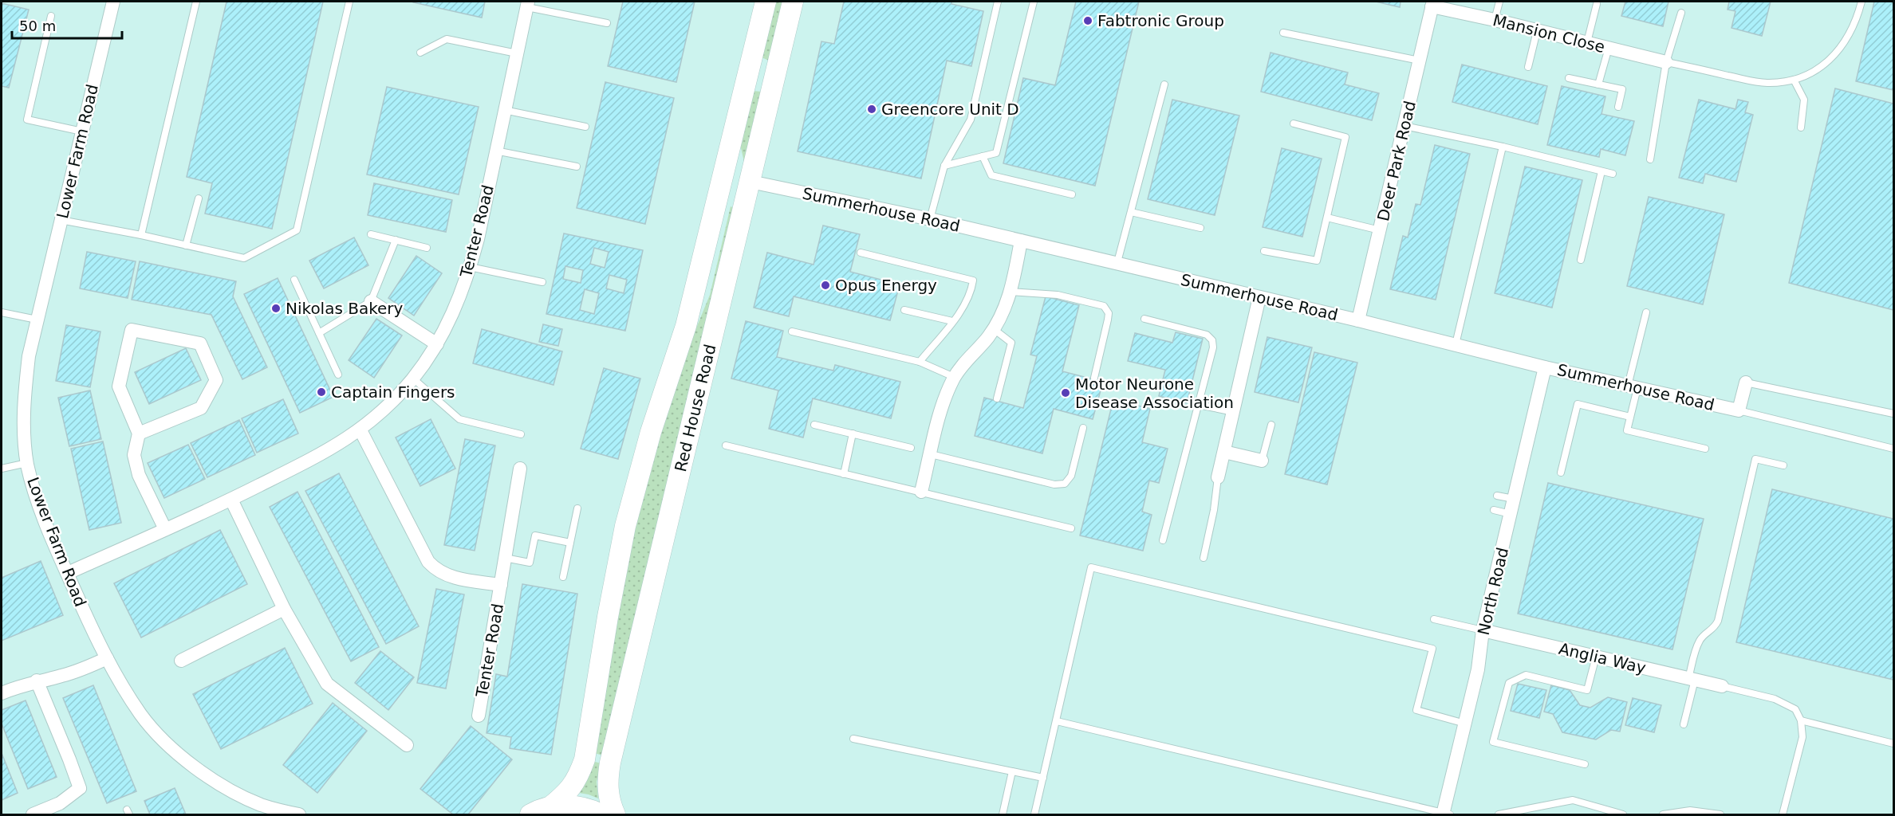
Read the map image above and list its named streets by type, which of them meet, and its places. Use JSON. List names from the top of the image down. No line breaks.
{"streets":{"main road":["Red House Road"],"street":["Mansion Close","Lower Farm Road","Deer Park Road","Summerhouse Road","Tenter Road","North Road","Anglia Way"]},"crossings":[["Mansion Close","Deer Park Road"],["Lower Farm Road","Tenter Road"],["Deer Park Road","Summerhouse Road"],["Summerhouse Road","Red House Road"],["Summerhouse Road","North Road"],["North Road","Anglia Way"]],"places":["Fabtronic Group","Greencore Unit D","Opus Energy","Nikolas Bakery","Captain Fingers","Motor Neurone Disease Association"],"scale_bar":"50 m"}
